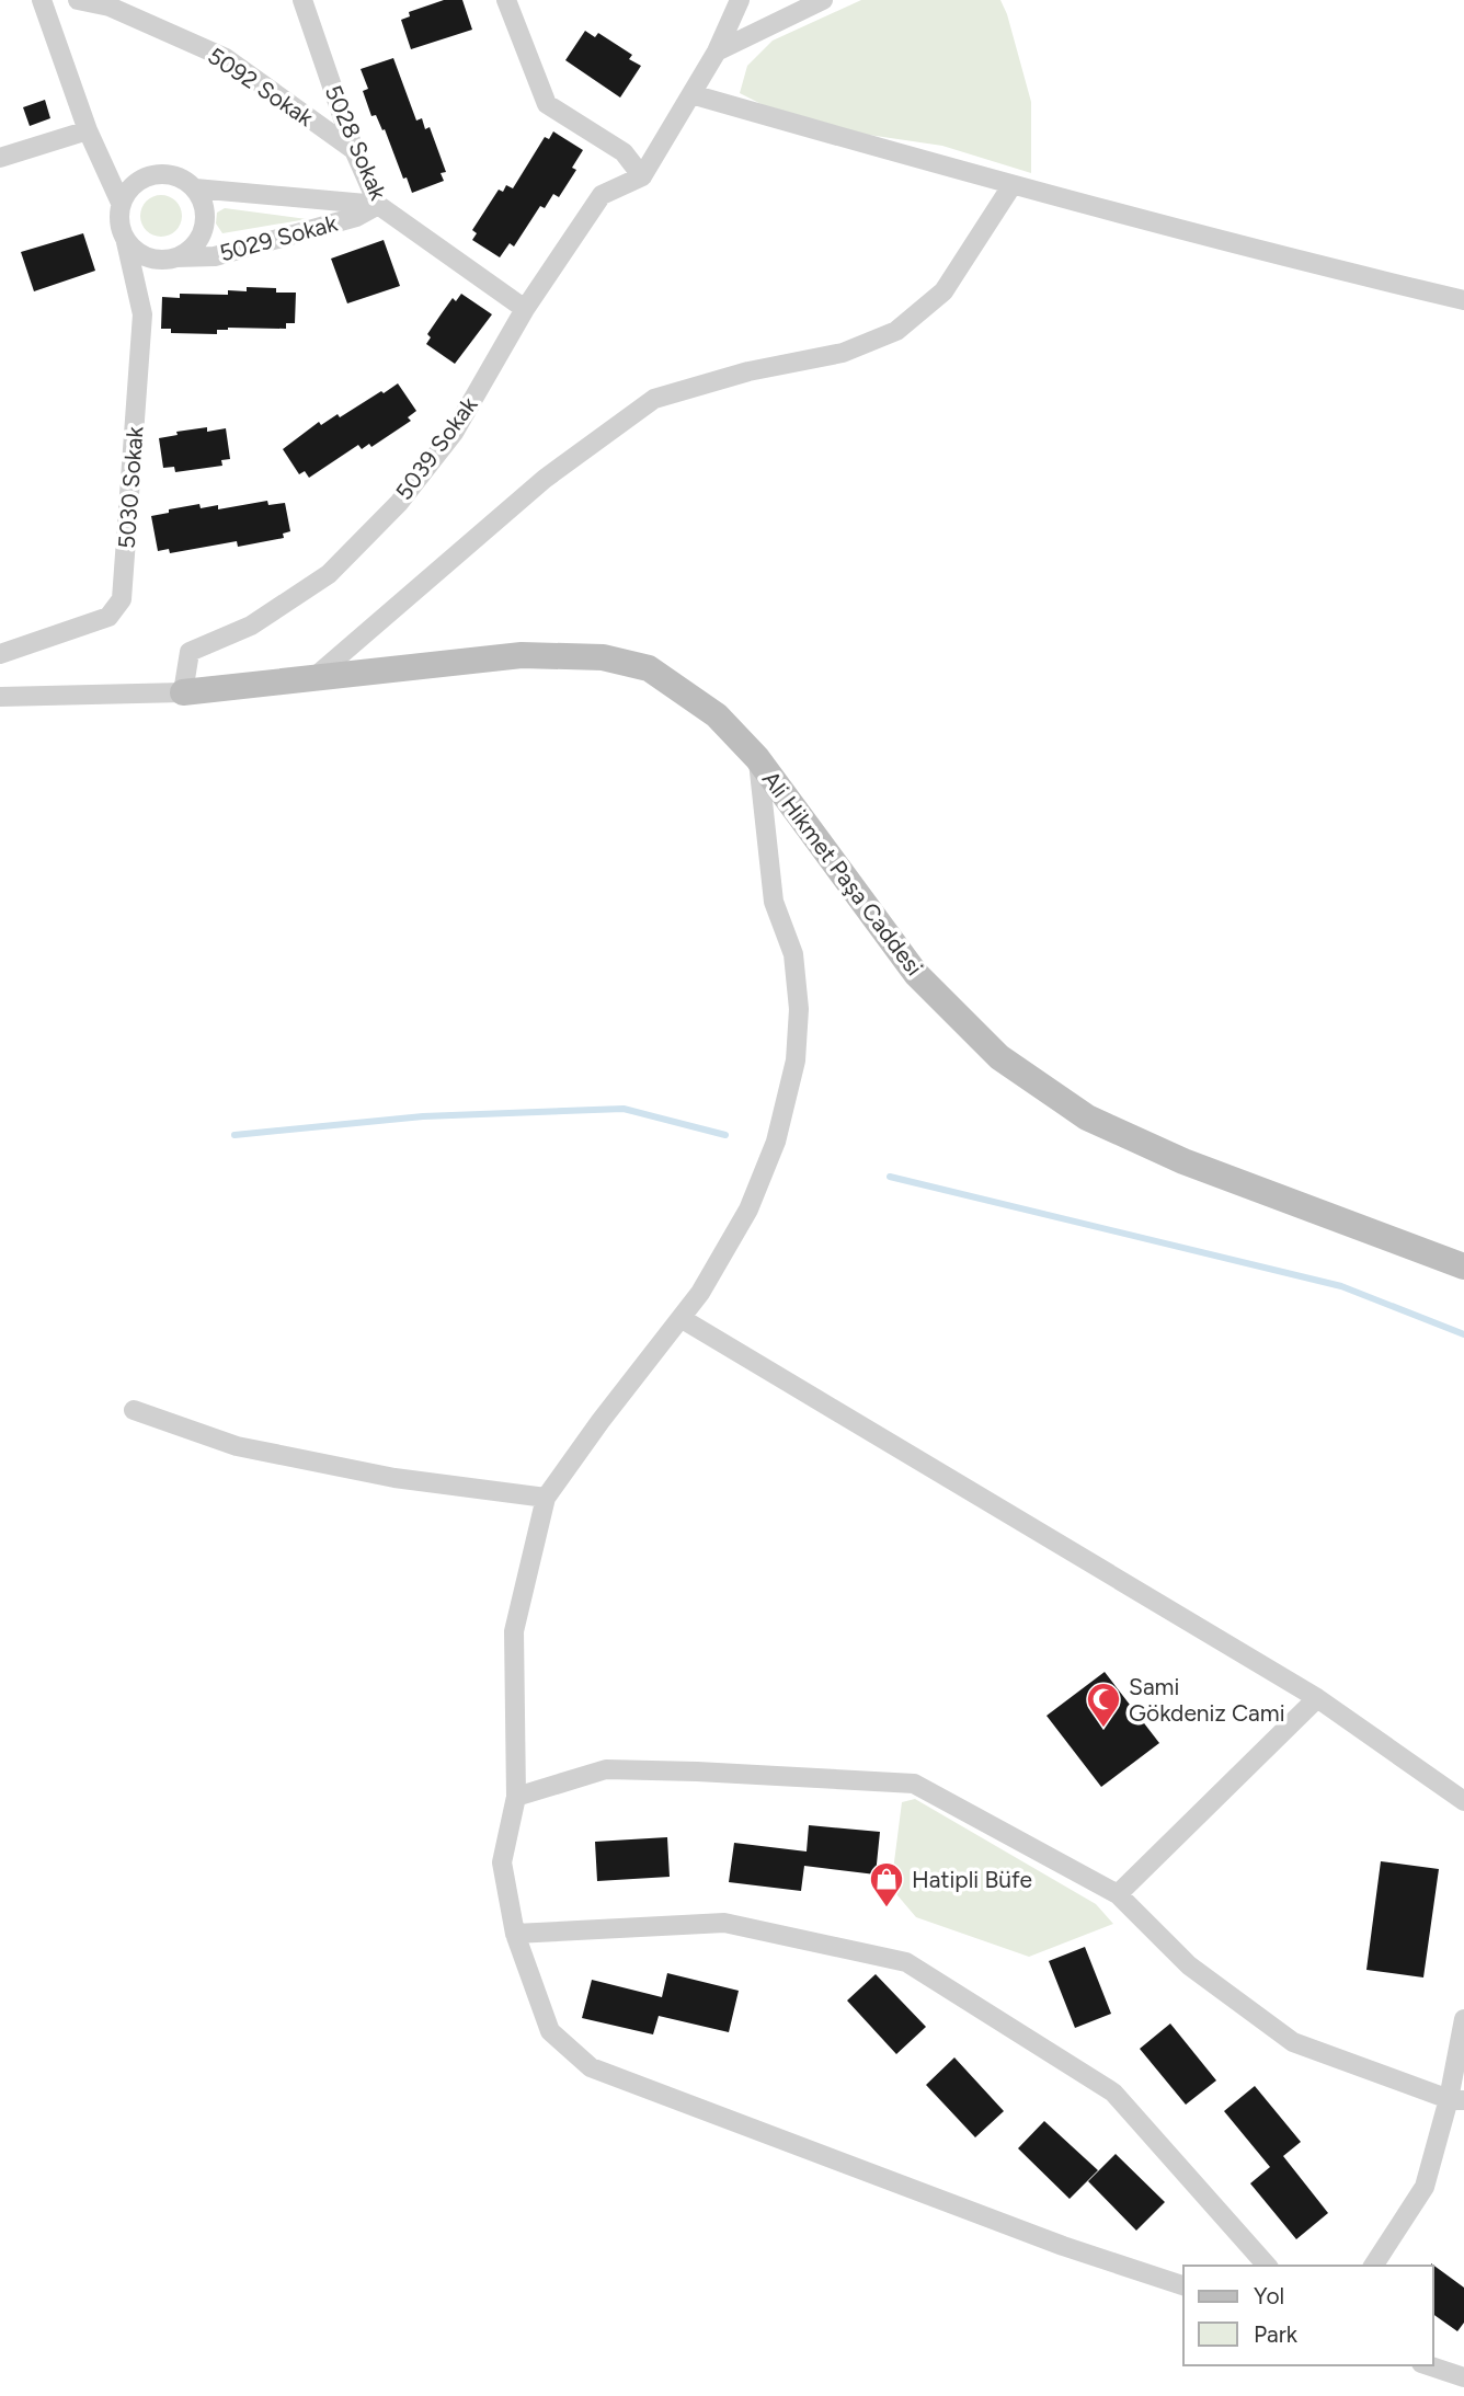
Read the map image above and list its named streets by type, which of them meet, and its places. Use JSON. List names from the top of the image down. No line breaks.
{"streets":{"main road":["Ali Hikmet Paşa Caddesi"],"street":["5092 Sokak","5028 Sokak","5029 Sokak","5039 Sokak","5030 Sokak"]},"crossings":[["5092 Sokak","5028 Sokak"],["5028 Sokak","5029 Sokak"],["5028 Sokak","5039 Sokak"],["5029 Sokak","5030 Sokak"],["5039 Sokak","Ali Hikmet Paşa Caddesi"]],"places":{"mosque":["Sami Gökdeniz Cami"],"shop":["Hatipli Büfe"]},"legend":["Yol","Park"]}
